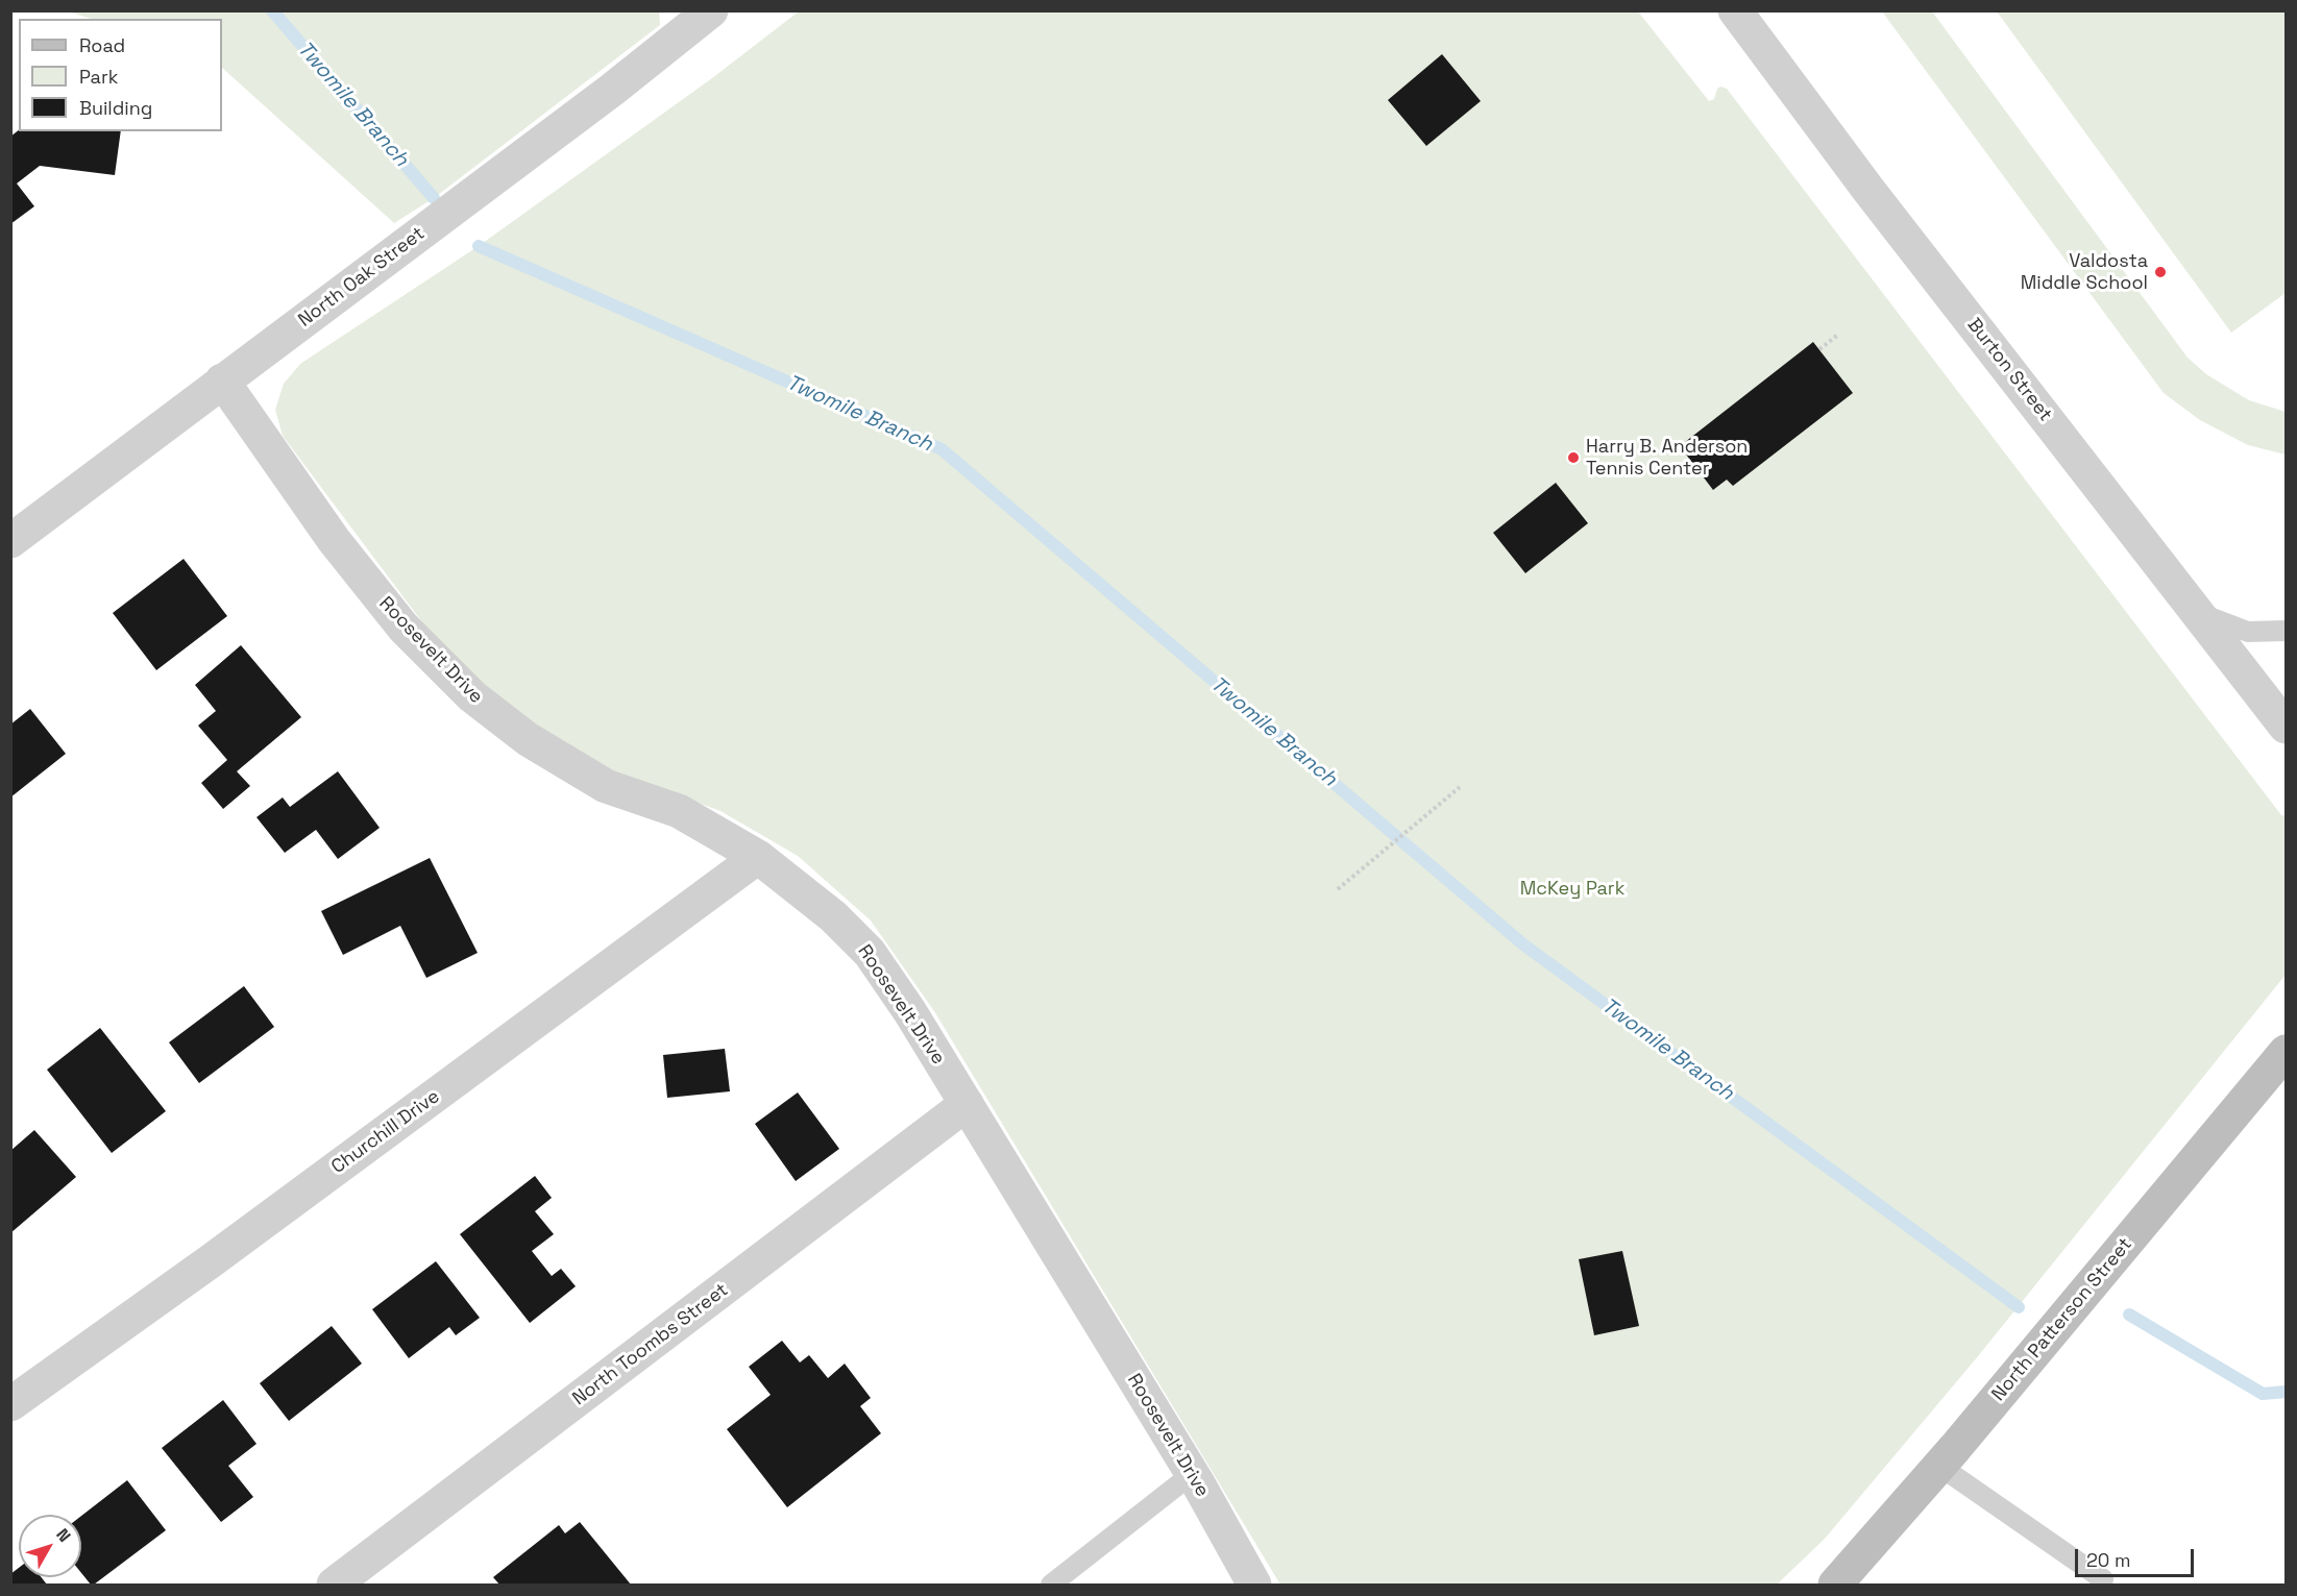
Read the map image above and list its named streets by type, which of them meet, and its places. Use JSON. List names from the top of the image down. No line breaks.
{"streets":{"main road":["North Patterson Street"],"street":["North Oak Street","Burton Street","Roosevelt Drive","Churchill Drive","North Toombs Street"]},"crossings":[["North Oak Street","Roosevelt Drive"],["Roosevelt Drive","Churchill Drive"],["Roosevelt Drive","North Toombs Street"]],"water":["Twomile Branch"],"parks":["McKey Park"],"places":["Valdosta Middle School","Harry B. Anderson Tennis Center"],"legend":["Road","Park","Building"],"scale_bar":"20 m","north":"top right"}
